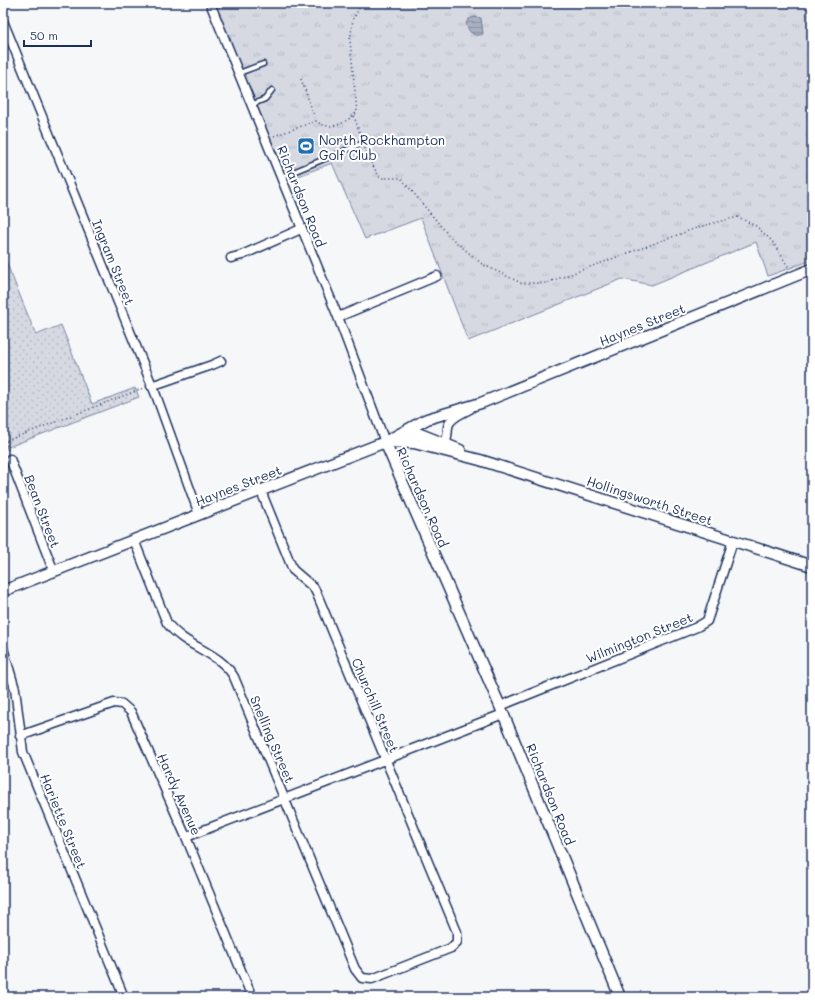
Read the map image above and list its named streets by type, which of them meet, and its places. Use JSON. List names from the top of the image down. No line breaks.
{"streets":{"street":["Richardson Road","Ingram Street","Haynes Street","Hollingsworth Street","Bean Street","Wilmington Street","Churchill Street","Snelling Street","Hardy Avenue","Hariette Street"]},"crossings":[["Richardson Road","Haynes Street"],["Richardson Road","Hollingsworth Street"],["Richardson Road","Wilmington Street"],["Ingram Street","Haynes Street"],["Haynes Street","Hollingsworth Street"],["Haynes Street","Bean Street"],["Haynes Street","Churchill Street"],["Haynes Street","Snelling Street"],["Hollingsworth Street","Wilmington Street"],["Wilmington Street","Churchill Street"],["Wilmington Street","Snelling Street"],["Wilmington Street","Hardy Avenue"],["Churchill Street","Snelling Street"],["Hardy Avenue","Hariette Street"]],"places":{"sports":["North Rockhampton Golf Club"]},"scale_bar":"50 m"}
